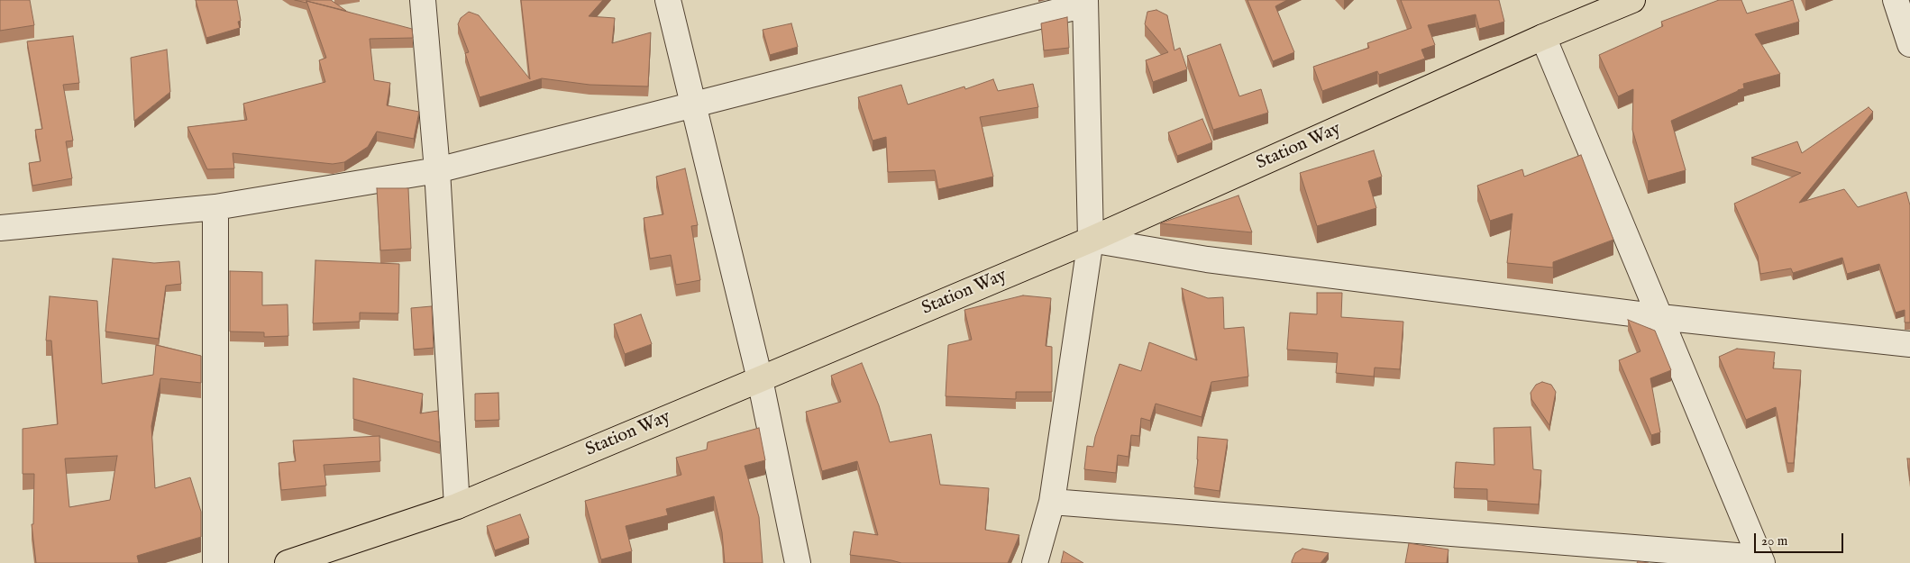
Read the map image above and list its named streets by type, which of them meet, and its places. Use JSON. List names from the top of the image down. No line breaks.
{"streets":{"main road":["Station Way"]},"scale_bar":"20 m"}
